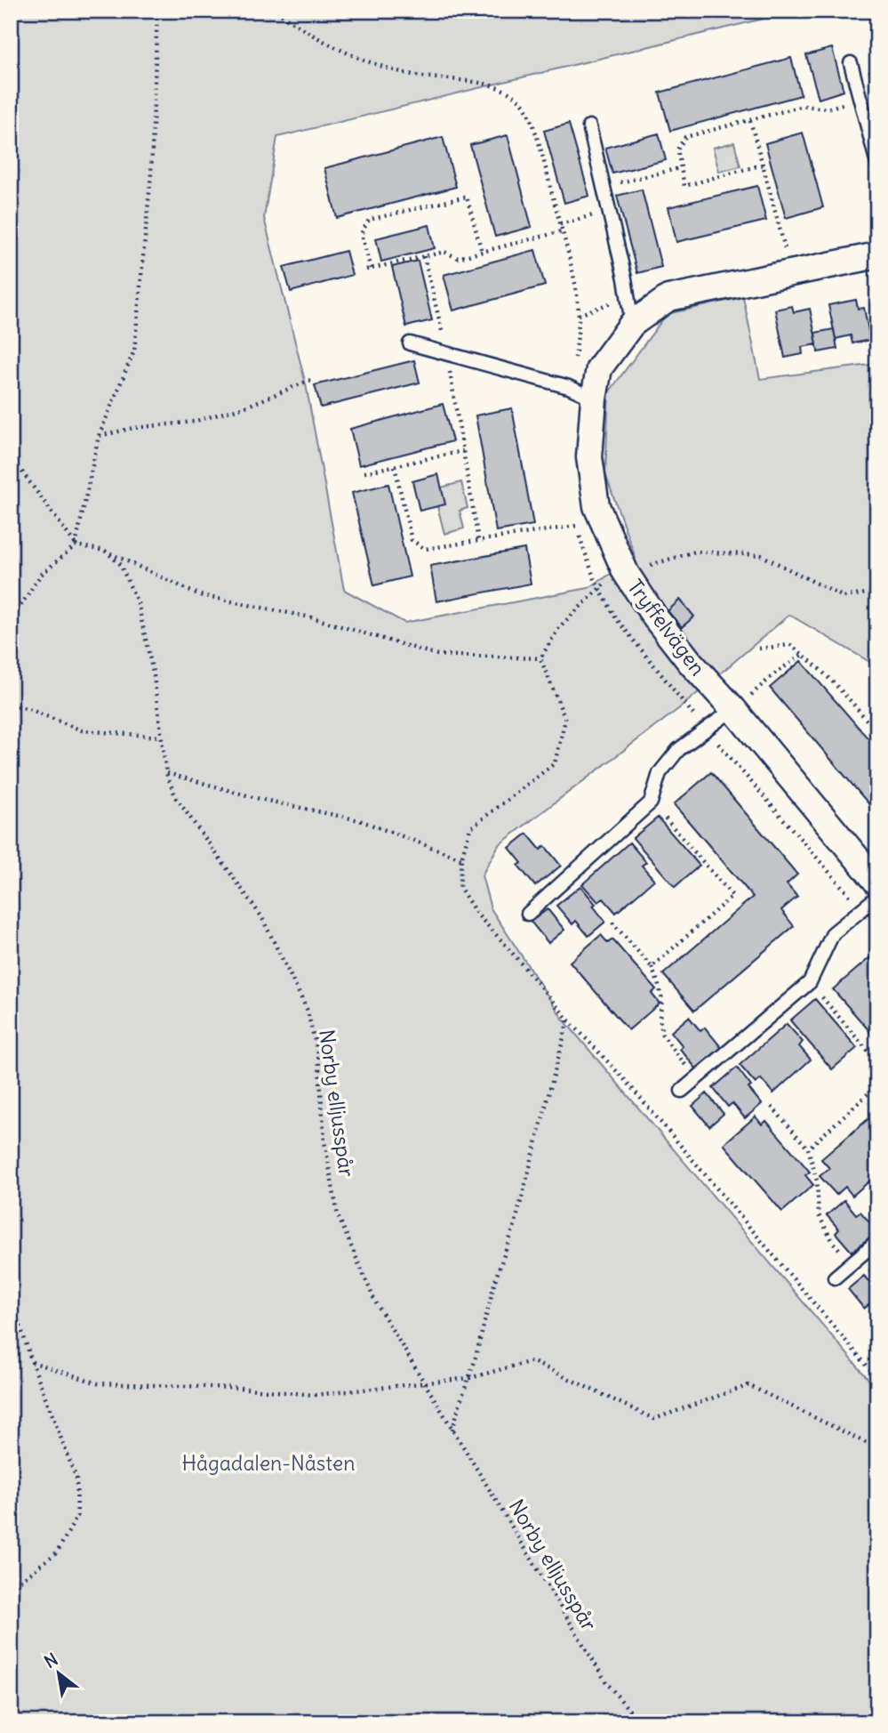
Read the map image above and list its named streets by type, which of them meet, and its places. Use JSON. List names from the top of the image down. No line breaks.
{"streets":{"street":["Tryffelvägen"],"path":["Norby elljusspår"]},"parks":["Hågadalen-Nåsten"],"north":"top left"}
